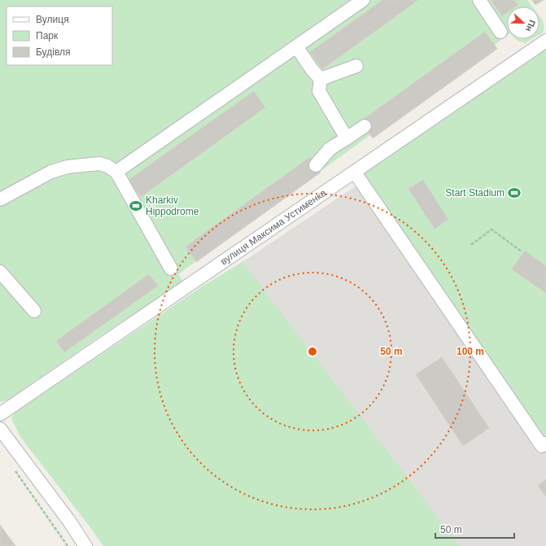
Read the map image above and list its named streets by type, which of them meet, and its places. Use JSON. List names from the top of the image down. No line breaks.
{"streets":{"street":["вулиця Максима Устименка"]},"places":{"sports":["Start Stadium","Kharkiv Hippodrome"]},"legend":["Вулиця","Парк","Будівля"],"scale_bar":"50 m","north":"right","rings":["50 m","100 m"]}
